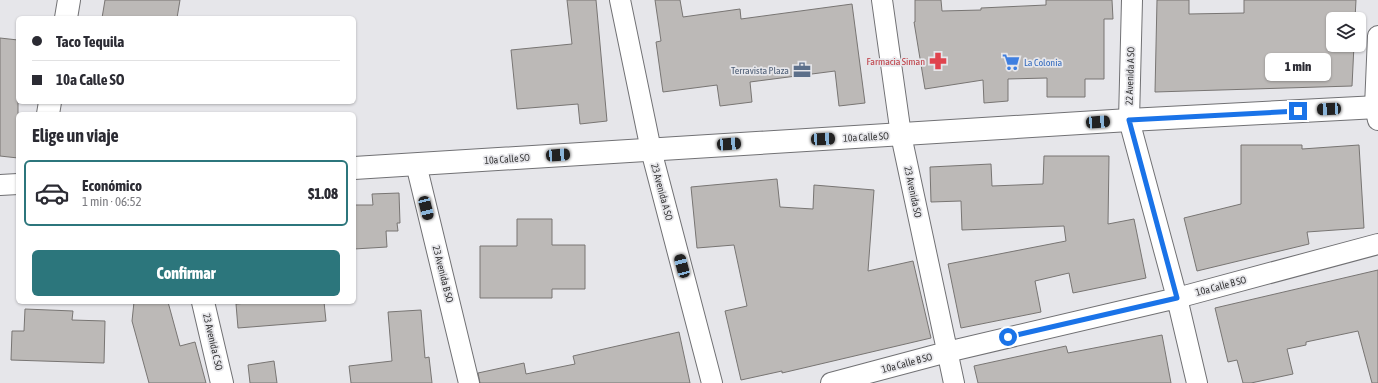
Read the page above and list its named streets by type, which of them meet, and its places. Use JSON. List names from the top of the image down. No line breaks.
{"streets":{"street":["22 Avenida A SO","10a Calle SO","23 Avenida A SO","23 Avenida SO","23 Avenida B SO","10a Calle B SO","23 Avenida C SO"]},"crossings":[["22 Avenida A SO","10a Calle SO"],["22 Avenida A SO","10a Calle B SO"],["10a Calle SO","23 Avenida A SO"],["10a Calle SO","23 Avenida SO"],["10a Calle SO","23 Avenida B SO"],["23 Avenida SO","10a Calle B SO"]],"places":{"pharmacy":["Farmacia Siman"],"supermarket":["La Colonia"],"office":["Terravista Plaza"]},"page":{"banner":["Taco Tequila","10a Calle SO"],"bubble":"1 min","heading":"Elige un viaje","list":[{"name":"Económico","note":"1 min · 06:52","value":"$1.08"}],"buttons":"Confirmar"}}
